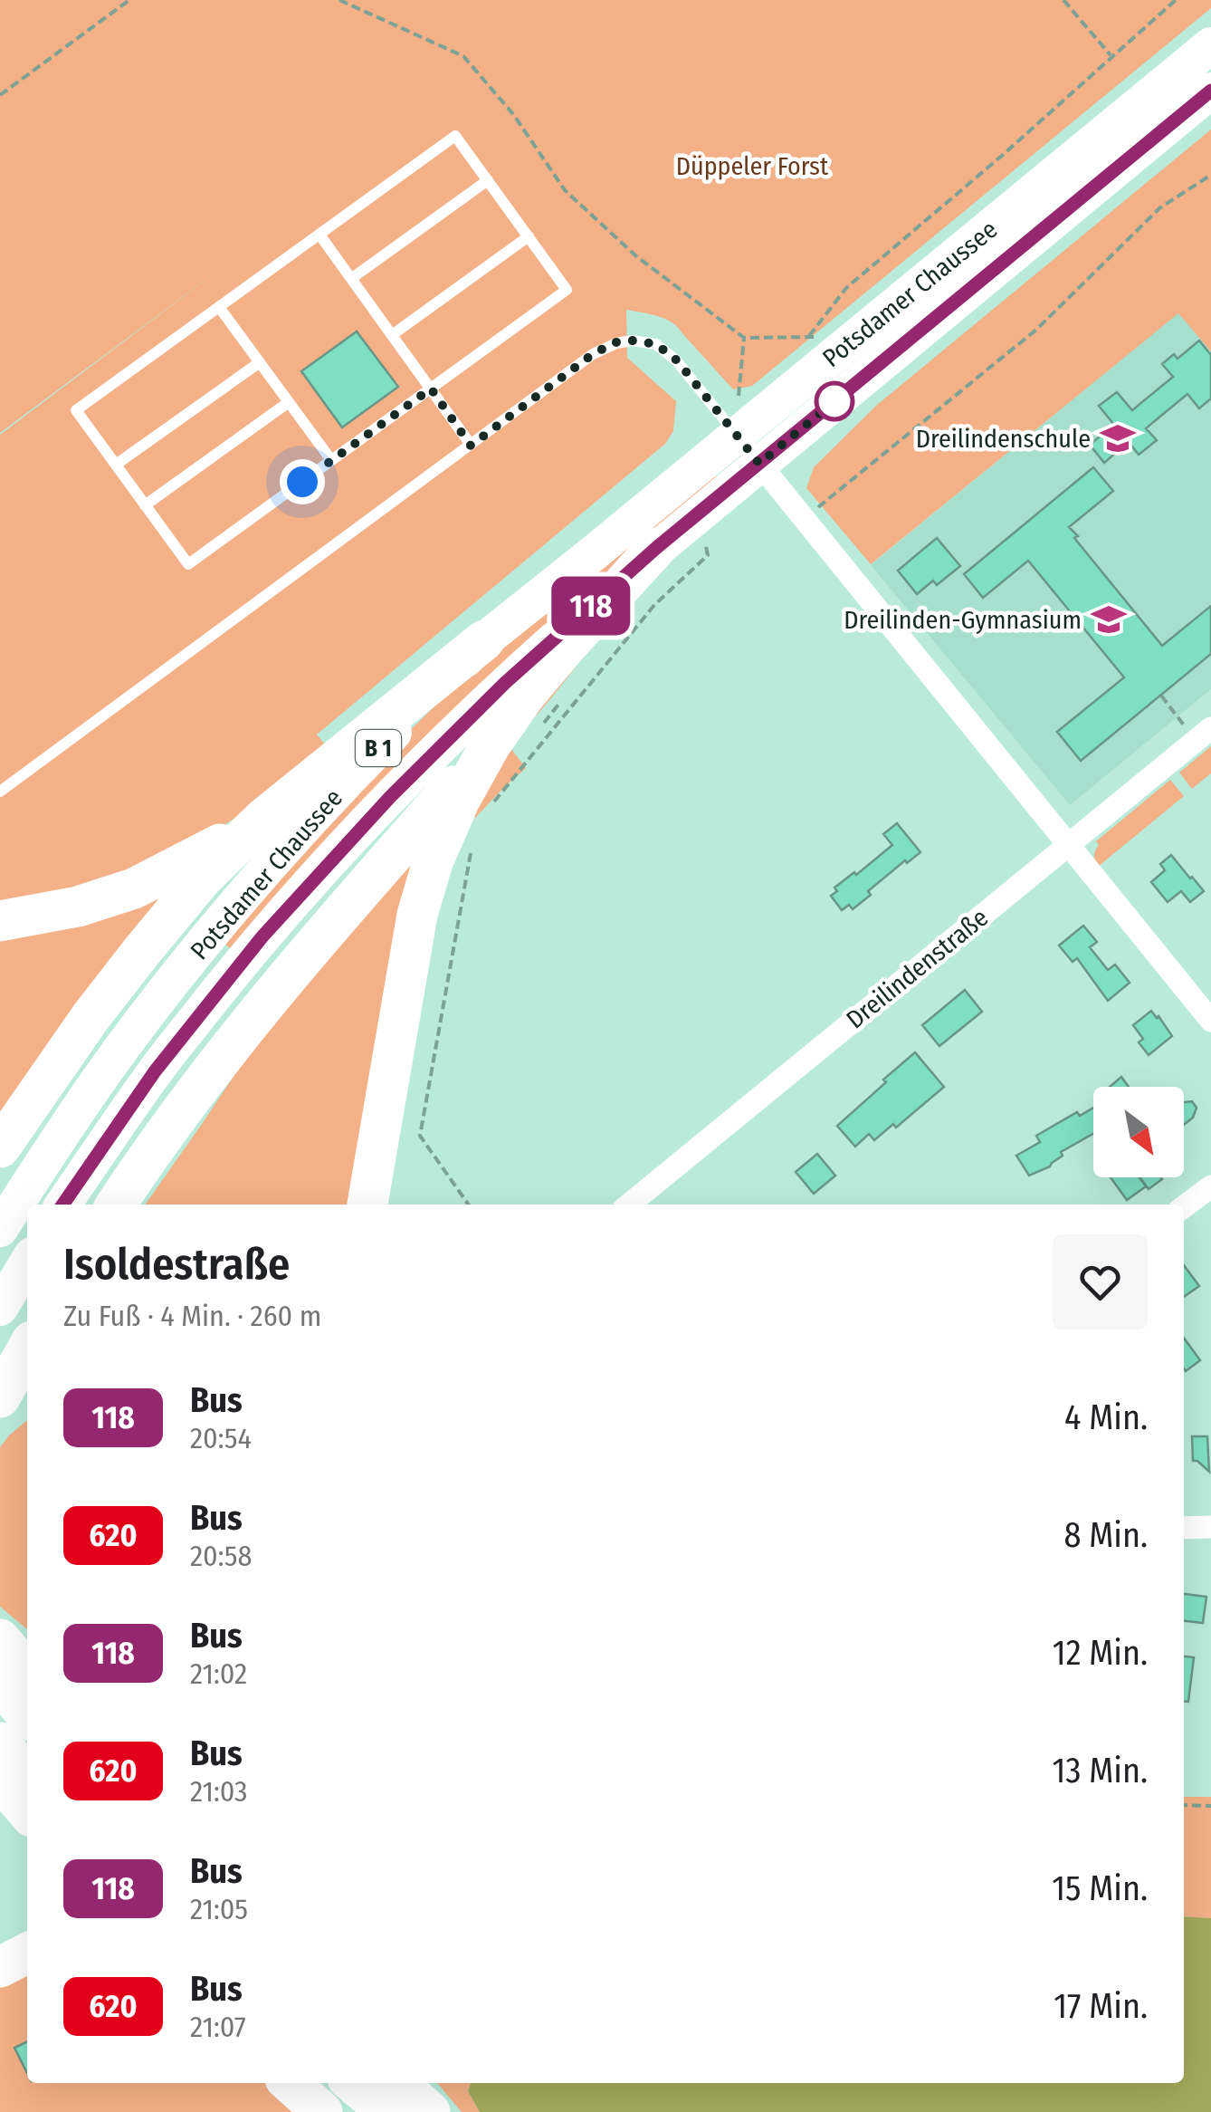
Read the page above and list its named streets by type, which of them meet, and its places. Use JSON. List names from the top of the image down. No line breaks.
{"streets":{"main road":["Potsdamer Chaussee","B 1"],"street":["Dreilindenstraße"]},"parks":["Düppeler Forst"],"places":{"school or university":["Dreilindenschule","Dreilinden-Gymnasium"]},"lines":["bus line 118"],"north":"bottom right","page":{"on_map":"118","heading":["Isoldestraße","Zu Fuß · 4 Min. · 260 m"],"list":[{"mark":"118","name":"Bus","note":"20:54","value":"4 Min."},{"mark":"620","name":"Bus","note":"20:58","value":"8 Min."},{"mark":"118","name":"Bus","note":"21:02","value":"12 Min."},{"mark":"620","name":"Bus","note":"21:03","value":"13 Min."},{"mark":"118","name":"Bus","note":"21:05","value":"15 Min."},{"mark":"620","name":"Bus","note":"21:07","value":"17 Min."}]}}
